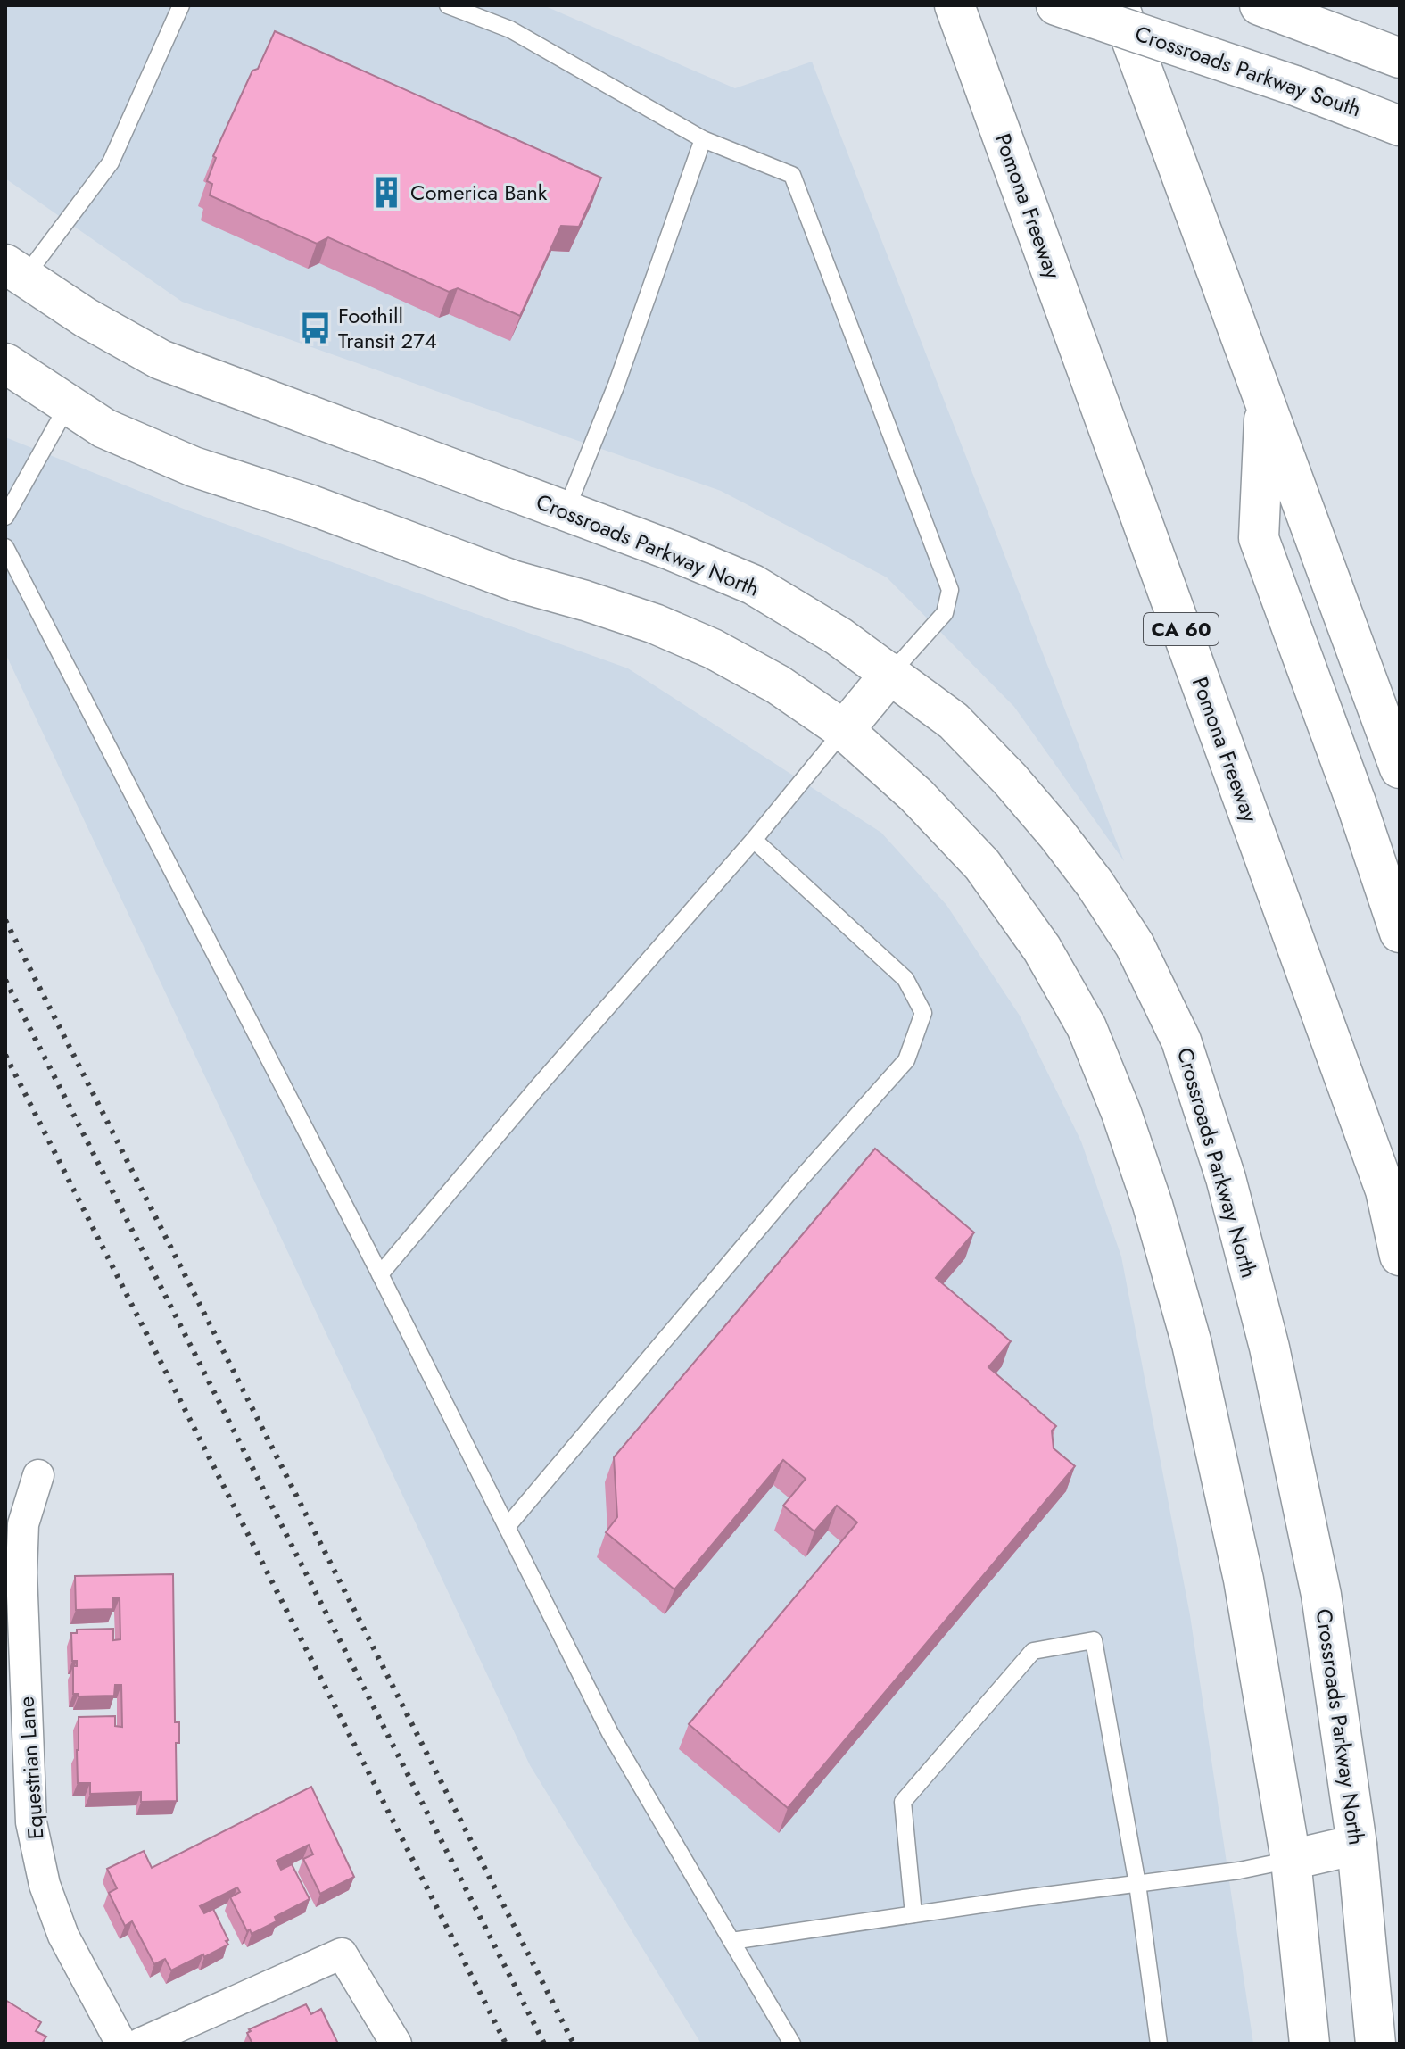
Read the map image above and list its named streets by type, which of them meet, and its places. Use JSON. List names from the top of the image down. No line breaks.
{"streets":{"main road":["Crossroads Parkway South","Pomona Freeway","Crossroads Parkway North","CA 60"],"street":["Equestrian Lane"]},"places":{"building":["Comerica Bank"],"bus stop":["Foothill Transit 274"]}}
